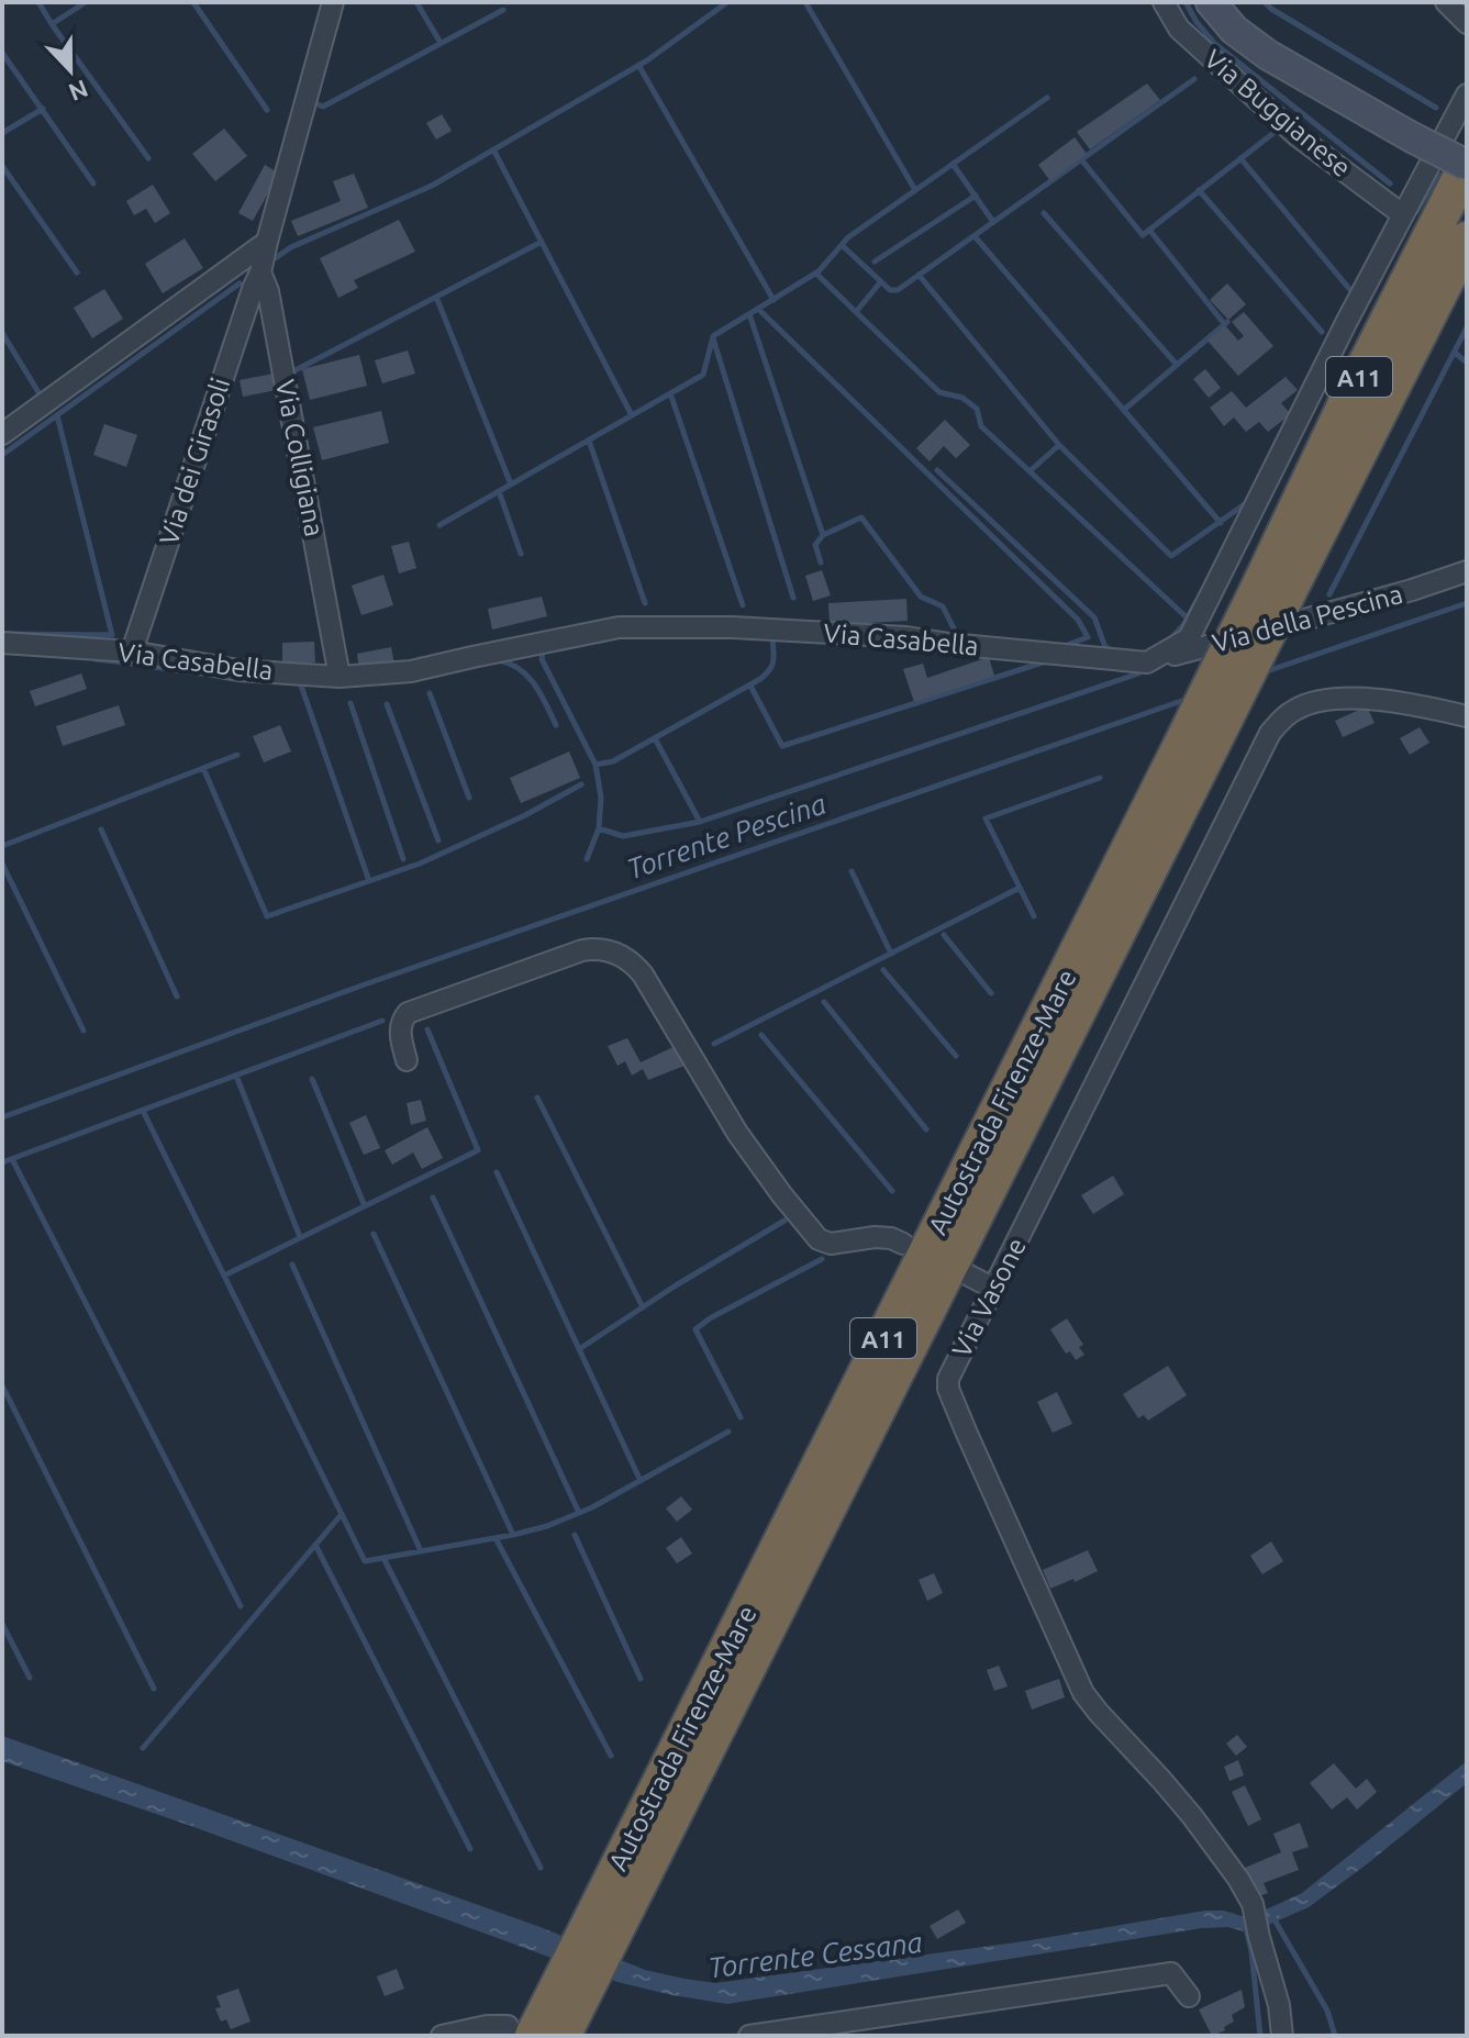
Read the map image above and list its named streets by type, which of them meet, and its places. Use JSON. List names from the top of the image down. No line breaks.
{"streets":{"highway":["A11","Autostrada Firenze-Mare"],"main road":["Via Buggianese"],"street":["Via Colligiana","Via dei Girasoli","Via della Pescina","Via Casabella","Via Vasone"]},"crossings":[["Via Buggianese","Autostrada Firenze-Mare"],["Via Colligiana","Via dei Girasoli"],["Via Colligiana","Via Casabella"],["Via dei Girasoli","Via Casabella"],["Via della Pescina","Via Casabella"]],"water":["Torrente Pescina","Torrente Cessana"],"north":"bottom"}
